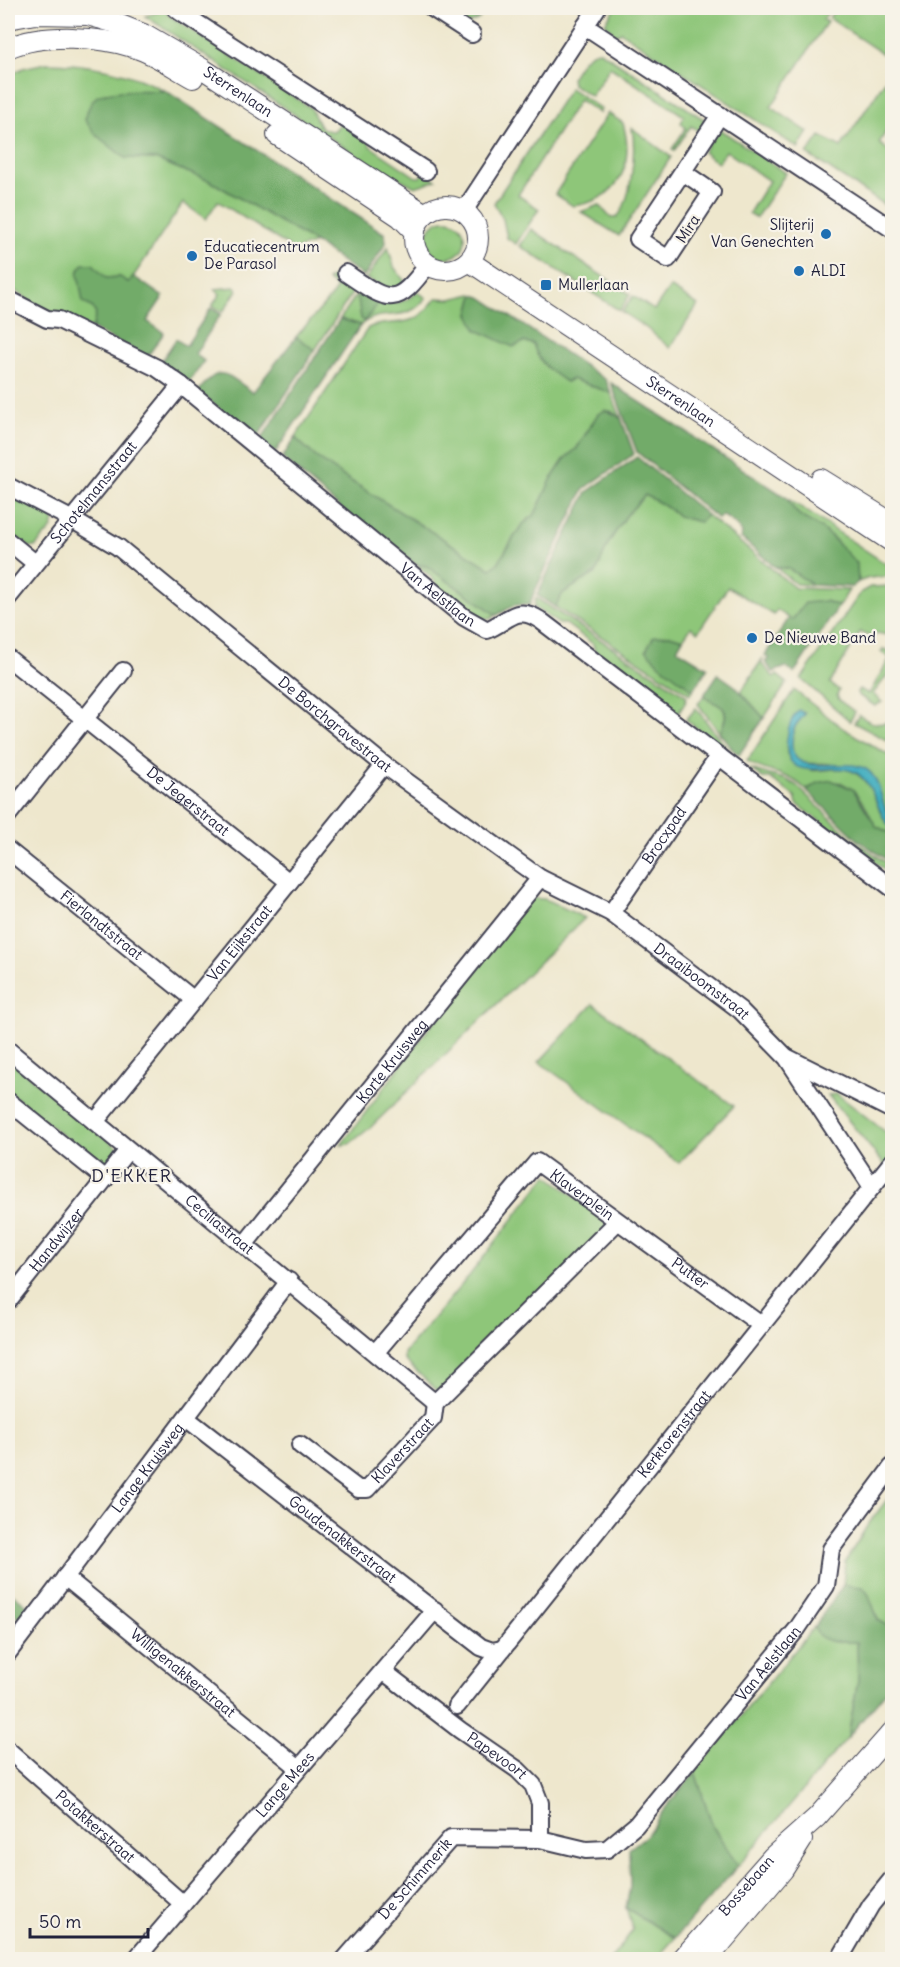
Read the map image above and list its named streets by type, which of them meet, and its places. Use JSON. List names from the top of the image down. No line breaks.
{"streets":{"street":["Sterrenlaan","Mira","Schotelmansstraat","Van Aelstlaan","De Borchgravestraat","De Jegerstraat","Brocxpad","Fierlandtstraat","Van Eijkstraat","Draaiboomstraat","Korte Kruisweg","Klaverplein","Ceciliastraat","Handwijzer","Putter","Kerktorenstraat","Klaverstraat","Lange Kruisweg","Goudenakkerstraat","Willigenakkerstraat","Papevoort","Lange Mees","Potakkerstraat","De Schimmerik","Bossebaan"]},"crossings":[["Schotelmansstraat","Van Aelstlaan"],["Schotelmansstraat","De Borchgravestraat"],["Van Aelstlaan","Brocxpad"],["Van Aelstlaan","Papevoort"],["Van Aelstlaan","De Schimmerik"],["De Borchgravestraat","Brocxpad"],["De Borchgravestraat","Van Eijkstraat"],["De Borchgravestraat","Draaiboomstraat"],["De Borchgravestraat","Korte Kruisweg"],["De Jegerstraat","Van Eijkstraat"],["Brocxpad","Draaiboomstraat"],["Fierlandtstraat","Van Eijkstraat"],["Van Eijkstraat","Ceciliastraat"],["Draaiboomstraat","Kerktorenstraat"],["Korte Kruisweg","Ceciliastraat"],["Klaverplein","Ceciliastraat"],["Klaverplein","Putter"],["Klaverplein","Klaverstraat"],["Ceciliastraat","Handwijzer"],["Ceciliastraat","Lange Kruisweg"],["Putter","Kerktorenstraat"],["Kerktorenstraat","Goudenakkerstraat"],["Lange Kruisweg","Goudenakkerstraat"],["Lange Kruisweg","Willigenakkerstraat"],["Goudenakkerstraat","Lange Mees"],["Willigenakkerstraat","Lange Mees"],["Papevoort","Lange Mees"],["Papevoort","De Schimmerik"],["Lange Mees","Potakkerstraat"]],"districts":["D'EKKER"],"places":{"other":["Slijterij Van Genechten","Educatiecentrum De Parasol","ALDI","De Nieuwe Band"],"transit":["Mullerlaan"]},"scale_bar":"50 m"}
